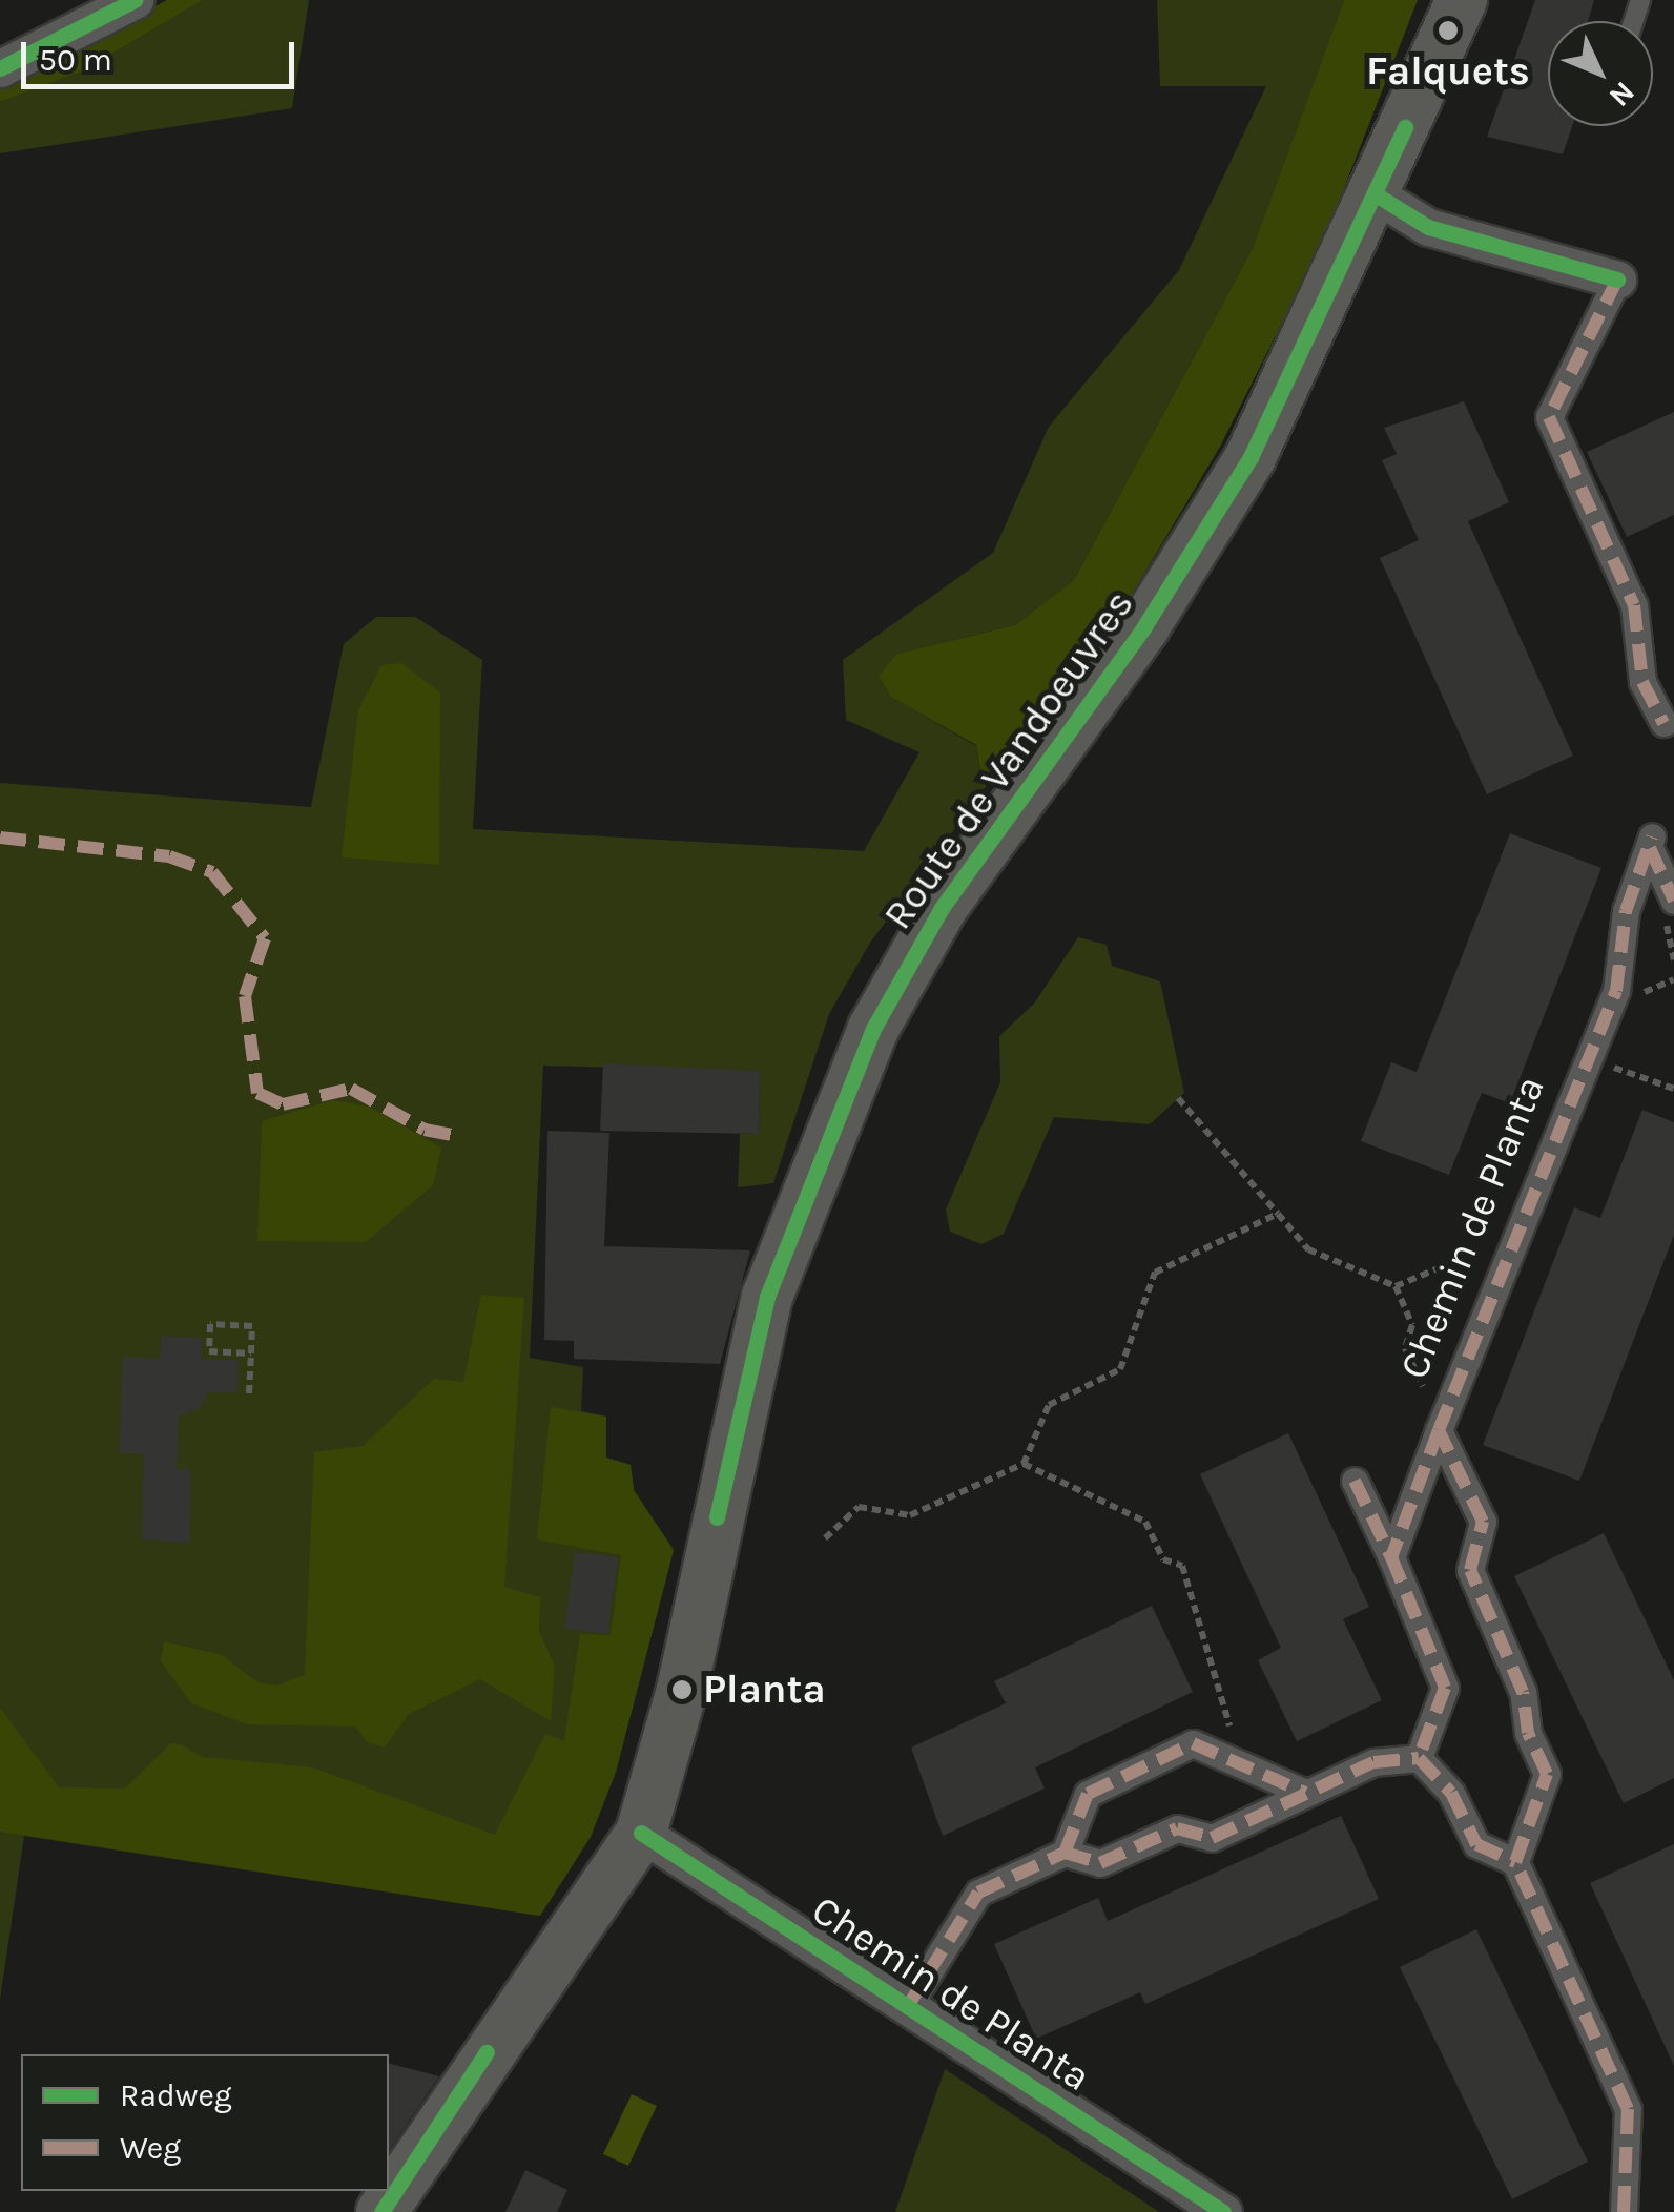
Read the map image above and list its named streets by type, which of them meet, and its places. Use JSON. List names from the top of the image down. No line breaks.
{"streets":{"main road":["Route de Vandoeuvres"],"street":["Chemin de Planta"]},"crossings":[["Route de Vandoeuvres","Chemin de Planta"]],"places":["Falquets","Planta"],"legend":["Radweg","Weg"],"scale_bar":"50 m","north":"bottom right"}
